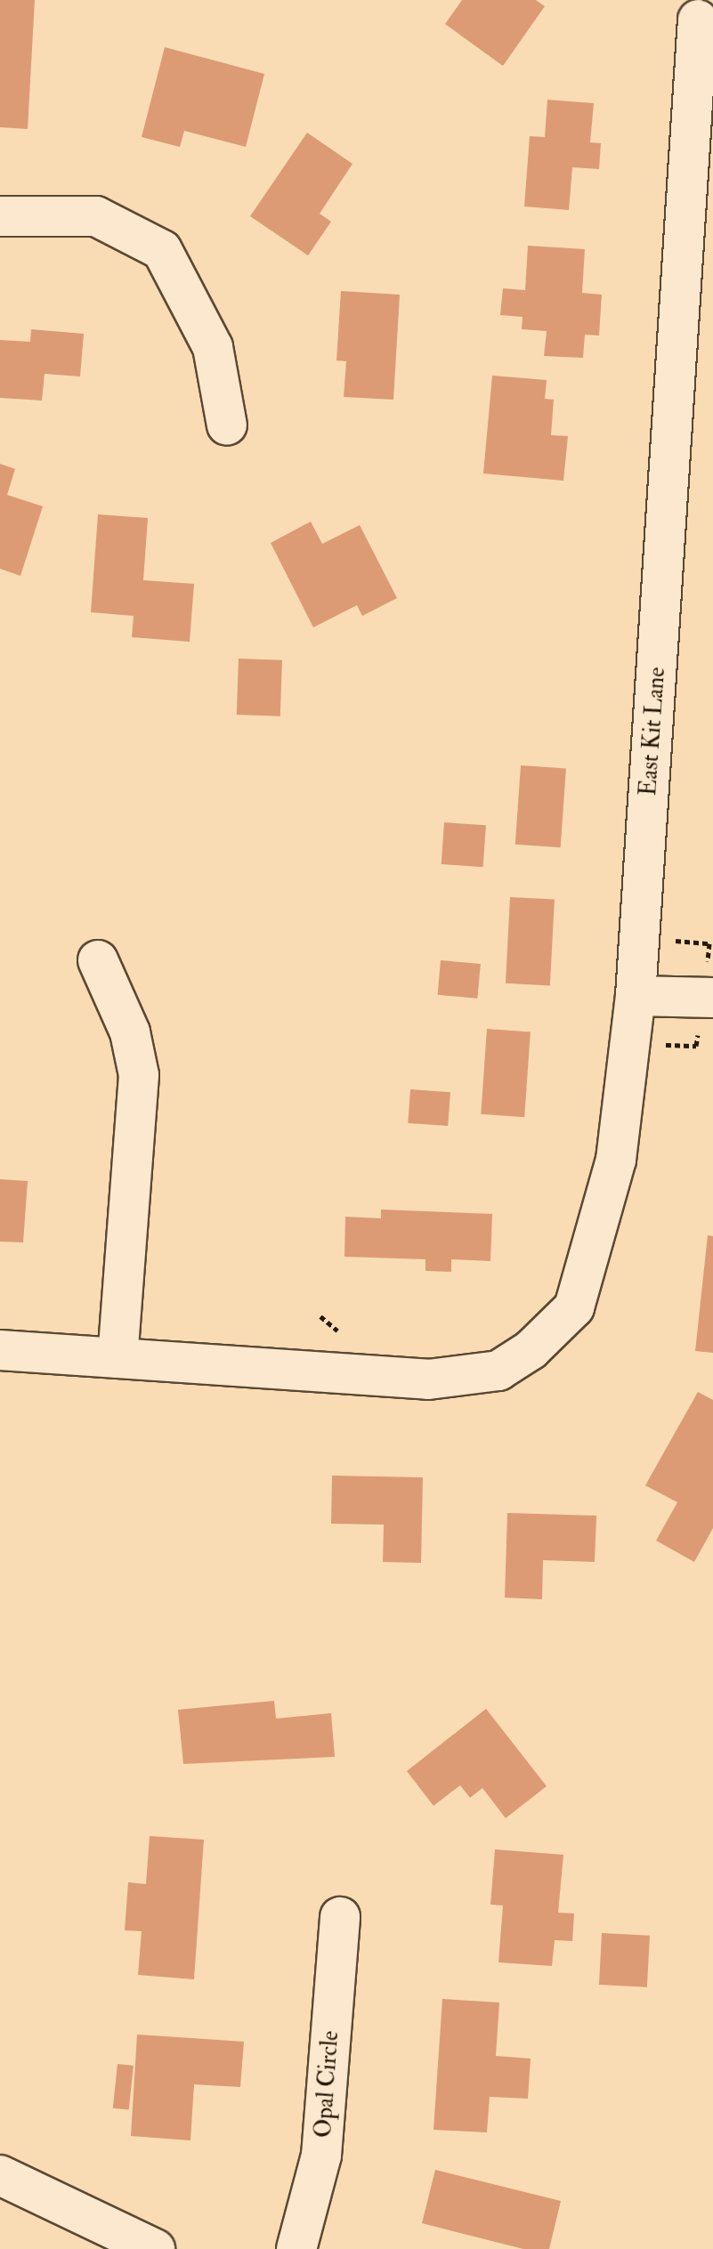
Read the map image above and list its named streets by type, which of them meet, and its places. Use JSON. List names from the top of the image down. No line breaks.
{"streets":{"street":["East Kit Lane","Opal Circle"]}}
